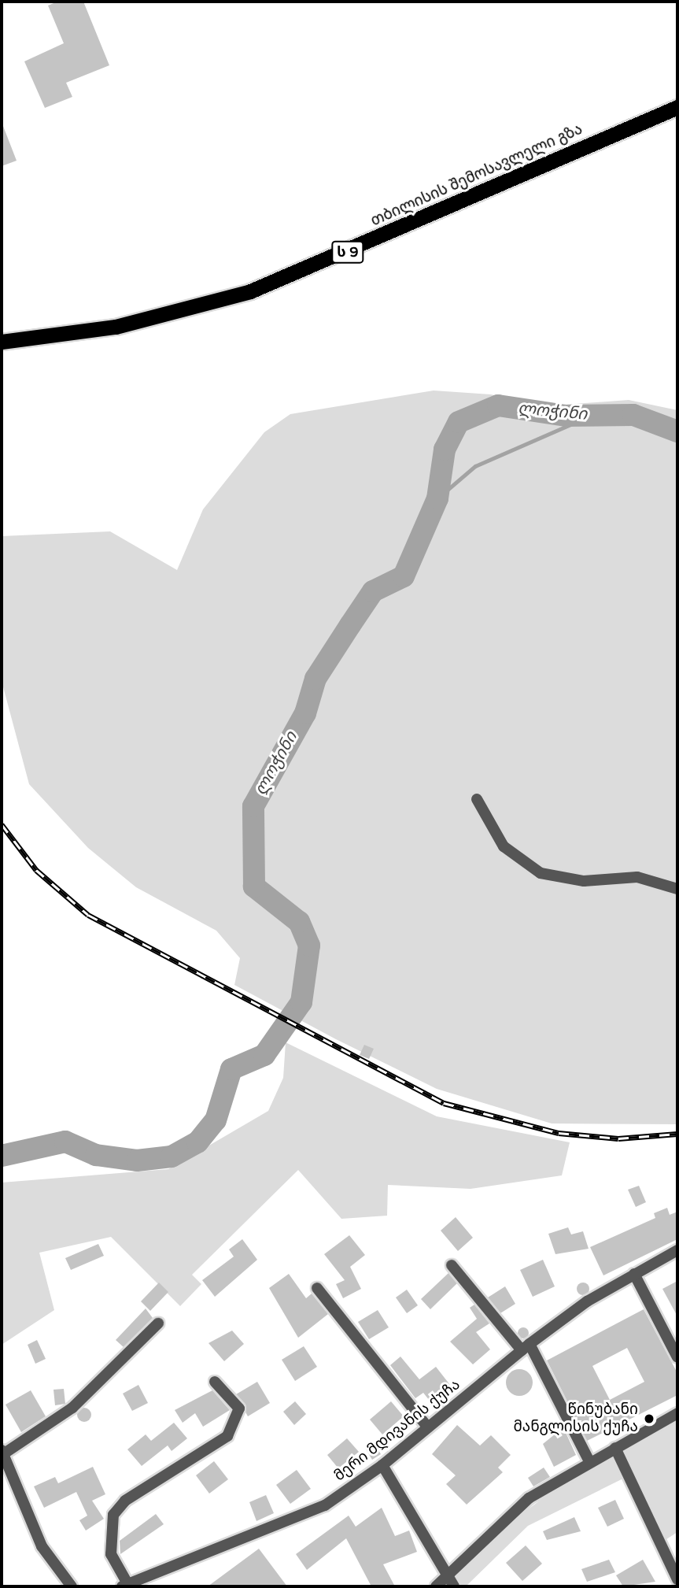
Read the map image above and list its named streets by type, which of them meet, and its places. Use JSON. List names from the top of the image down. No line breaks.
{"streets":{"highway":["თბილისის შემოსავლელი გზა","ს 9"],"street":["მერი მდივანის ქუჩა"]},"water":["ლოჭინი"],"places":["წინუბანი მანგლისის ქუჩა"]}
